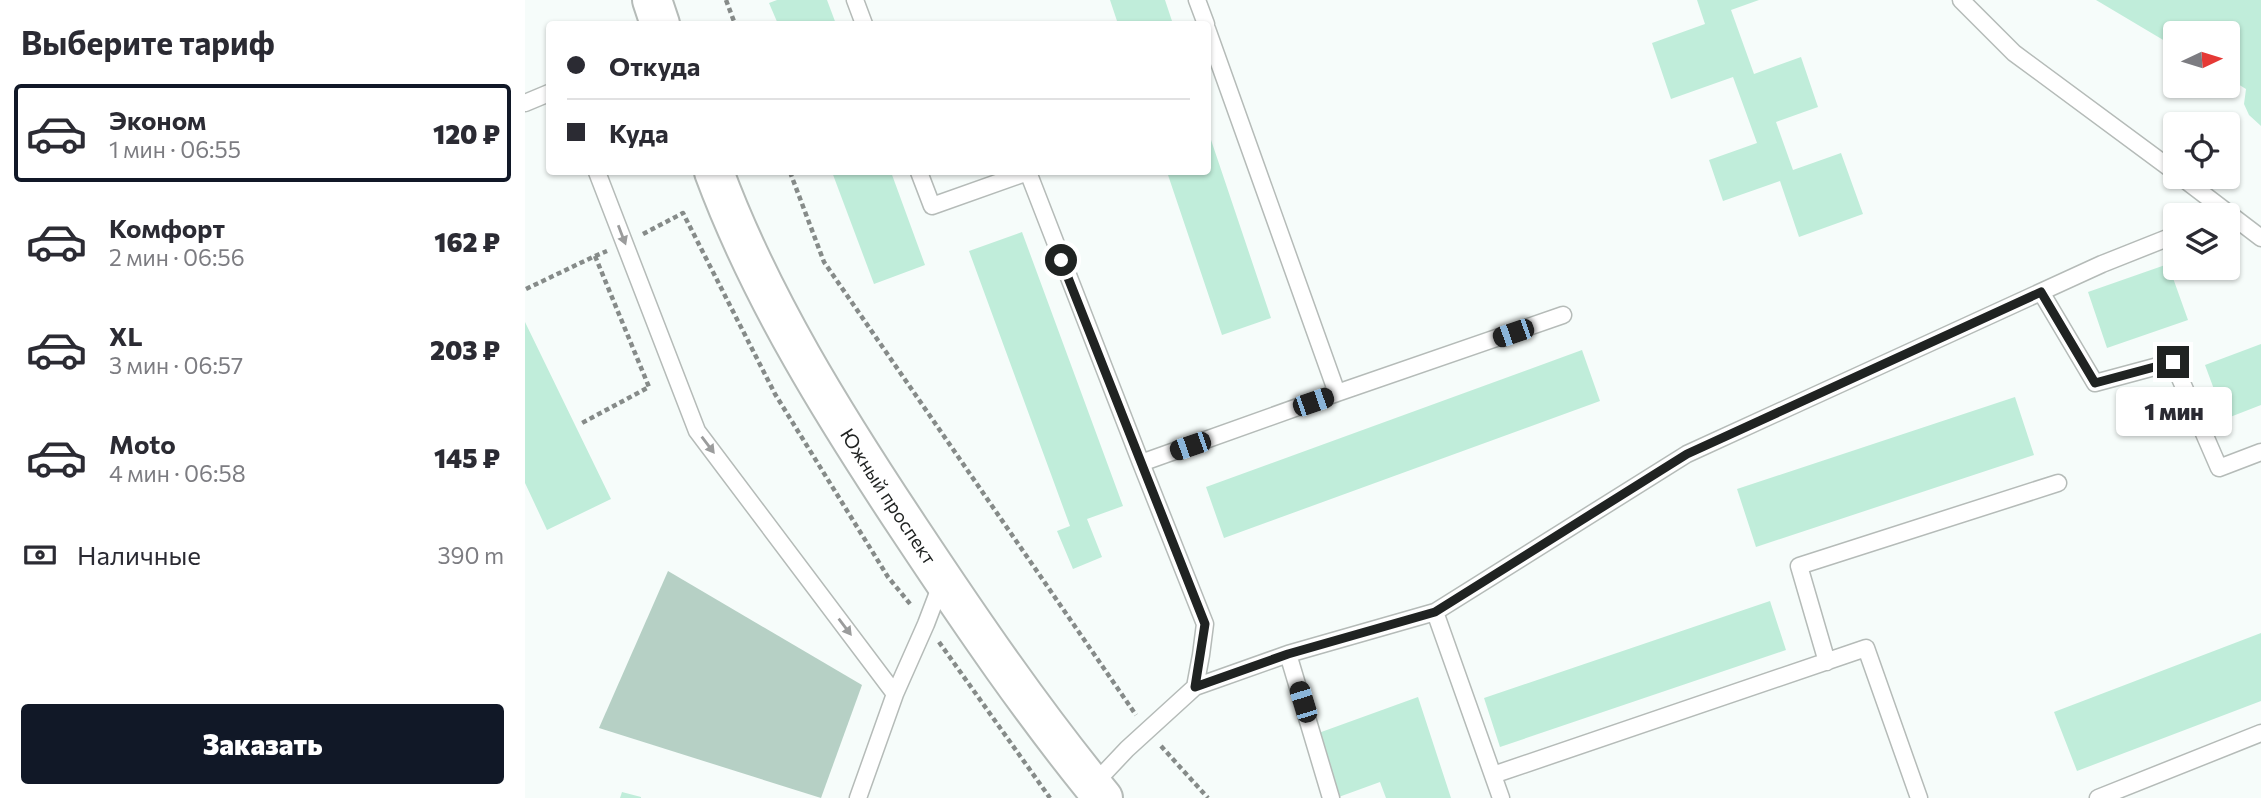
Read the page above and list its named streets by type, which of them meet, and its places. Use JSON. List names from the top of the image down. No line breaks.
{"streets":{"main road":["Южный проспект"]},"north":"right","page":{"heading":"Выберите тариф","banner":["Откуда","Куда"],"list":[{"name":"Эконом","note":"1 мин · 06:55","value":"120 ₽"},{"name":"Комфорт","note":"2 мин · 06:56","value":"162 ₽"},{"name":"XL","note":"3 мин · 06:57","value":"203 ₽"},{"name":"Moto","note":"4 мин · 06:58","value":"145 ₽"}],"bubble":"1 мин","pay":["Наличные","390 m"],"buttons":"Заказать"}}
